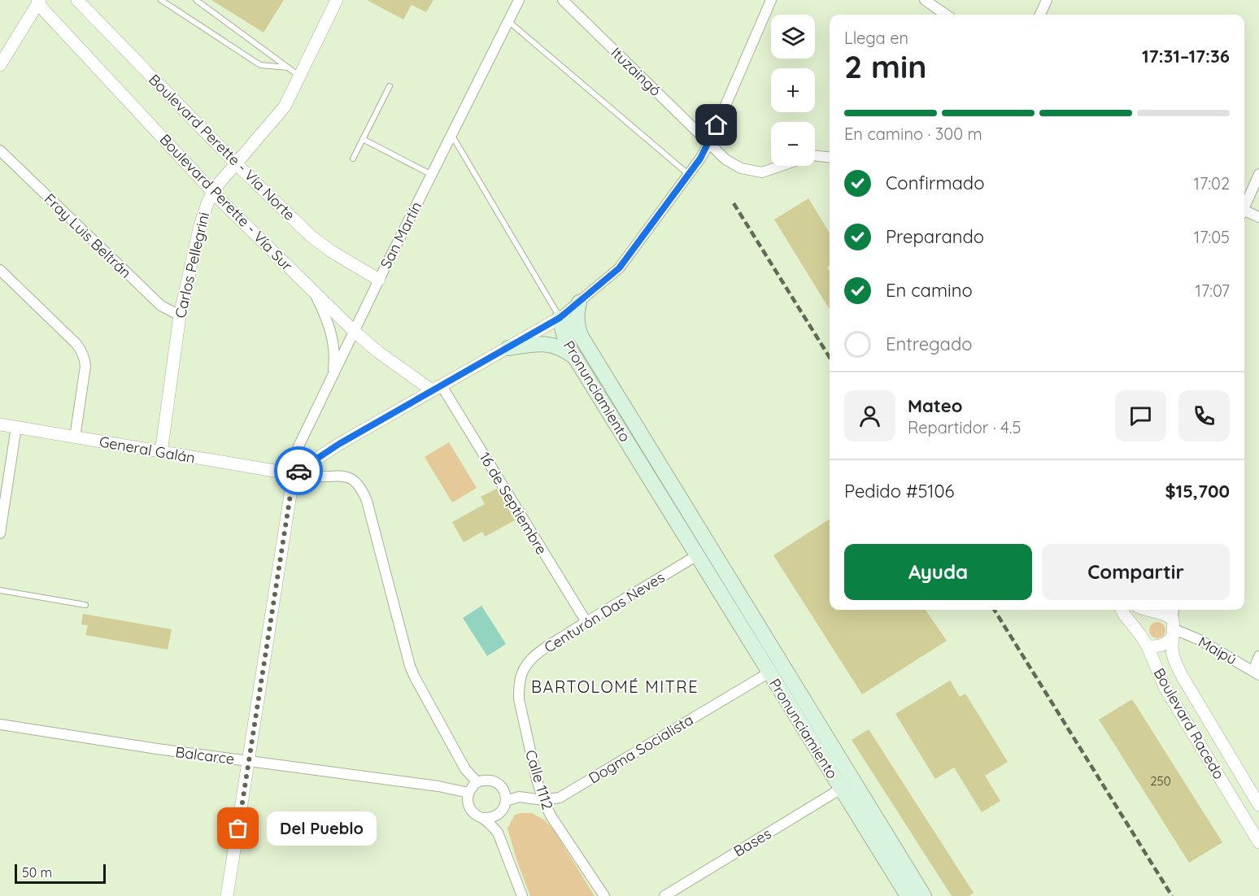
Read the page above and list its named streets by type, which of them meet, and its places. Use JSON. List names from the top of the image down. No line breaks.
{"streets":{"main road":["Pronunciamiento"],"street":["Ituzaingó","Boulevard Perette - Vía Norte","Boulevard Perette - Vía Sur","San Martín","Fray Luis Beltrán","Carlos Pellegrini","General Galán","16 de Septiembre","Centurón Das Neves","Maipú","Boulevard Racedo","Dogma Socialista","Balcarce","Calle 1112","Bases"]},"crossings":[["Boulevard Perette - Vía Norte","San Martín"],["Boulevard Perette - Vía Norte","Carlos Pellegrini"],["Boulevard Perette - Vía Sur","San Martín"],["Boulevard Perette - Vía Sur","Carlos Pellegrini"],["Boulevard Perette - Vía Sur","16 de Septiembre"],["San Martín","General Galán"],["Fray Luis Beltrán","Carlos Pellegrini"],["Carlos Pellegrini","General Galán"],["Pronunciamiento","Centurón Das Neves"],["Pronunciamiento","Dogma Socialista"],["Pronunciamiento","Bases"],["16 de Septiembre","Centurón Das Neves"],["Centurón Das Neves","Calle 1112"],["Maipú","Boulevard Racedo"],["Dogma Socialista","Balcarce"],["Dogma Socialista","Calle 1112"]],"districts":["BARTOLOMÉ MITRE"],"places":["Del Pueblo"],"house_numbers":["250"],"scale_bar":"50 m","page":{"map_buttons":["+","−"],"heading":["2 min","Llega en","17:31–17:36"],"panel":["Mateo","Repartidor · 4.5","Pedido #5106","$15,700"],"bar":"En camino · 300 m","list":[["Confirmado","17:02"],["Preparando","17:05"],["En camino","17:07"],"Entregado"],"buttons":["Ayuda","Compartir"],"bubble":"Del Pueblo","scale":"50 m"}}
